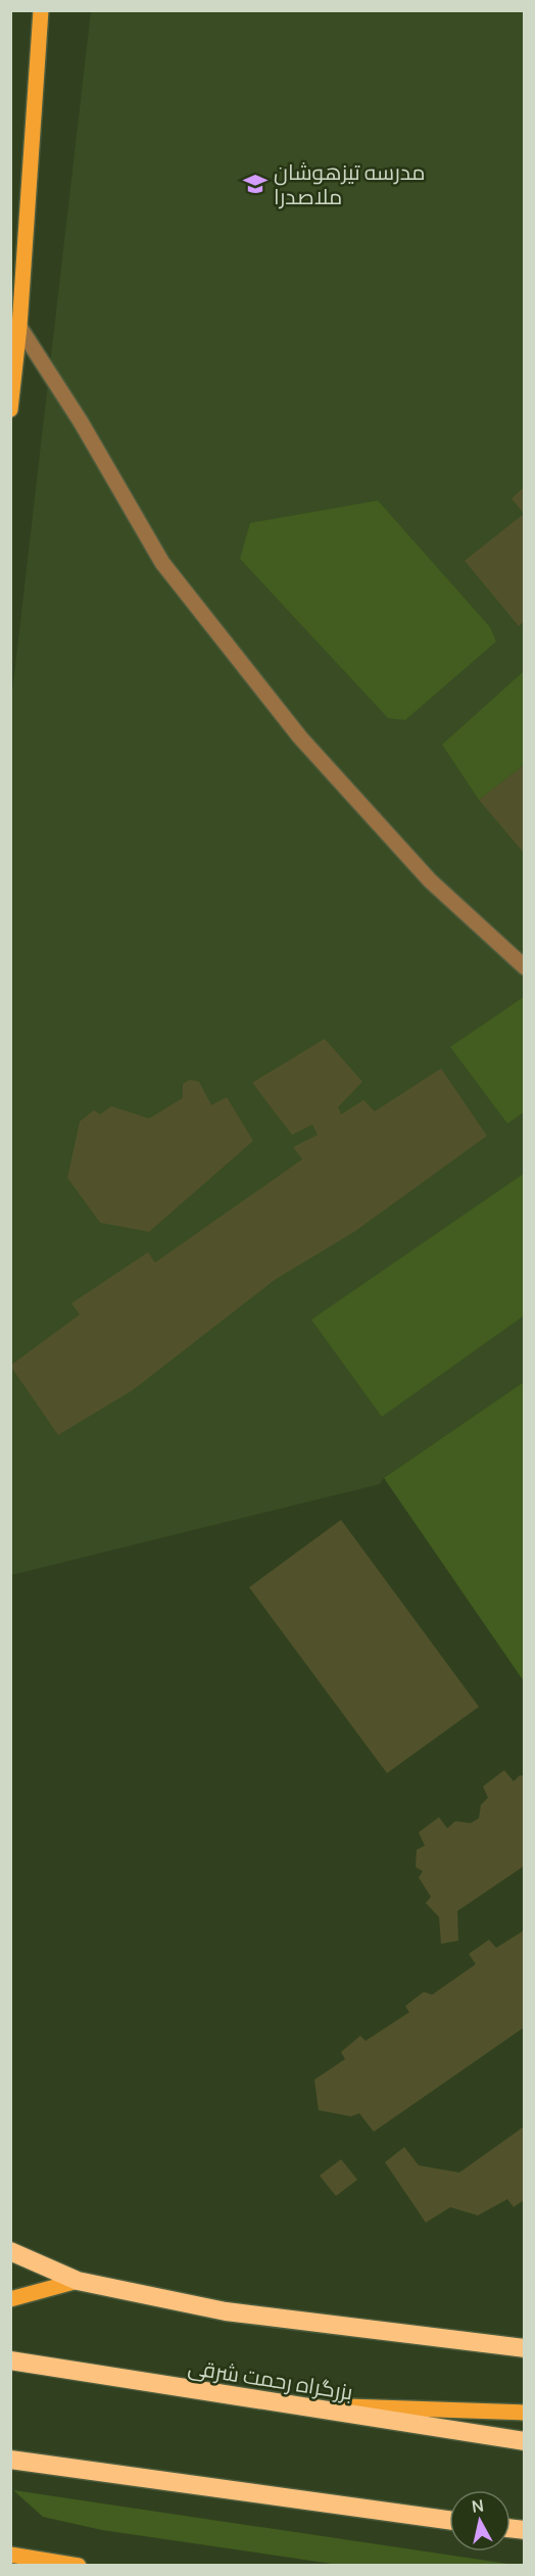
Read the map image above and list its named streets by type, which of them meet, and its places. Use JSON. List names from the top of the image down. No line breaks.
{"streets":{"highway":["بزرگراه رحمت شرقی"]},"places":{"school or university":["مدرسه تیزهوشان ملاصدرا"]},"north":"top"}
